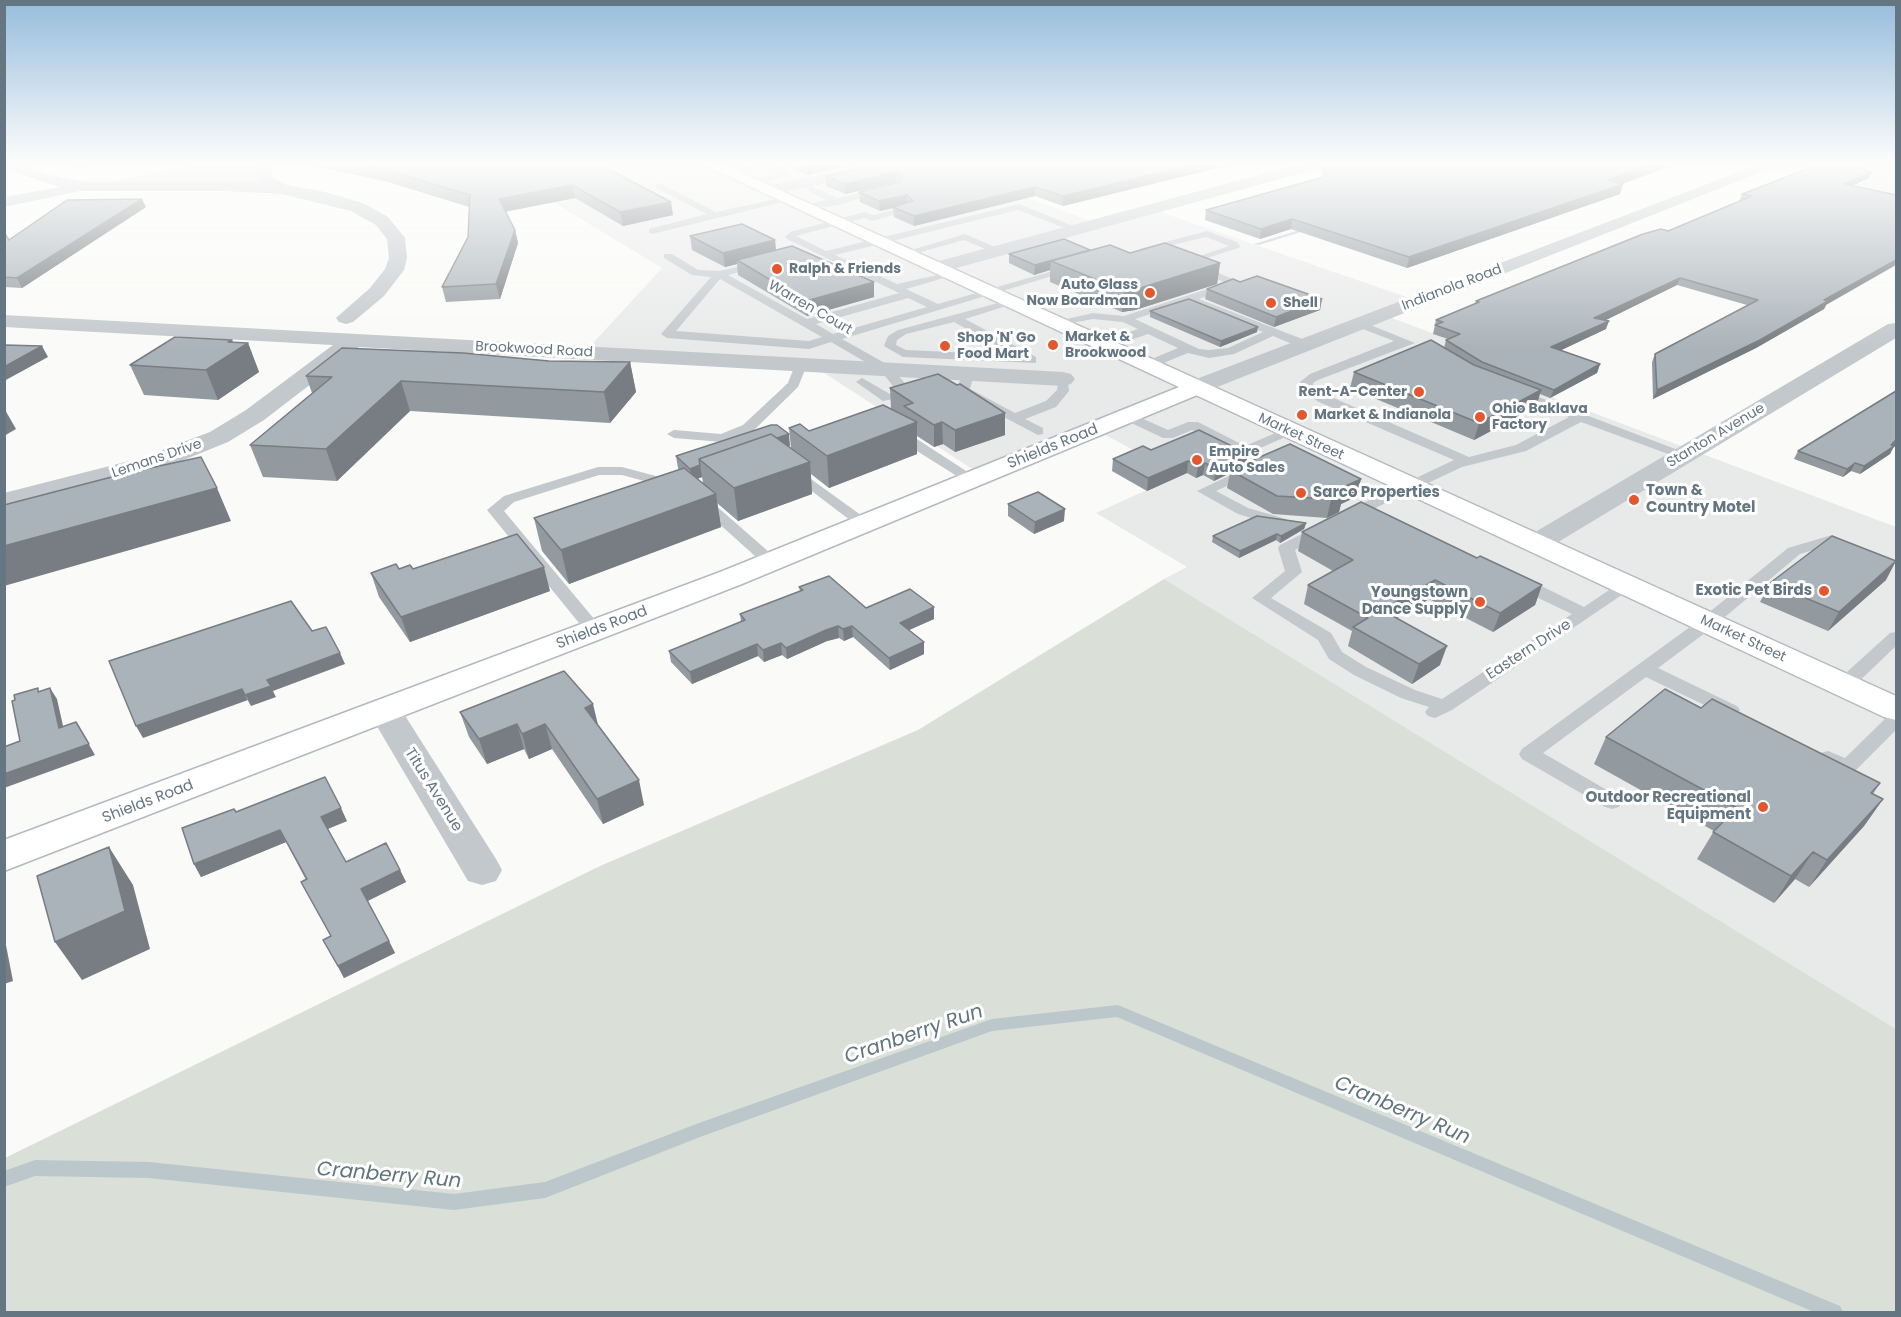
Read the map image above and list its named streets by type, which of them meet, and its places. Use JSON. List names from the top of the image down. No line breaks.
{"streets":{"main road":["Market Street","Shields Road"],"street":["Indianola Road","Brookwood Road","Stanton Avenue","Lemans Drive","Titus Avenue"],"lane":["Warren Court","Eastern Drive"]},"crossings":[["Indianola Road","Market Street"],["Indianola Road","Shields Road"],["Warren Court","Brookwood Road"],["Brookwood Road","Lemans Drive"],["Stanton Avenue","Market Street"],["Market Street","Shields Road"],["Market Street","Eastern Drive"],["Shields Road","Titus Avenue"]],"water":["Cranberry Run"],"places":["Ralph & Friends","Auto Glass Now Boardman","Shell","Market & Brookwood","Shop 'N' Go Food Mart","Rent-A-Center","Market & Indianola","Ohio Baklava Factory","Empire Auto Sales","Sarco Properties","Town & Country Motel","Exotic Pet Birds","Youngstown Dance Supply","Outdoor Recreational Equipment"]}
